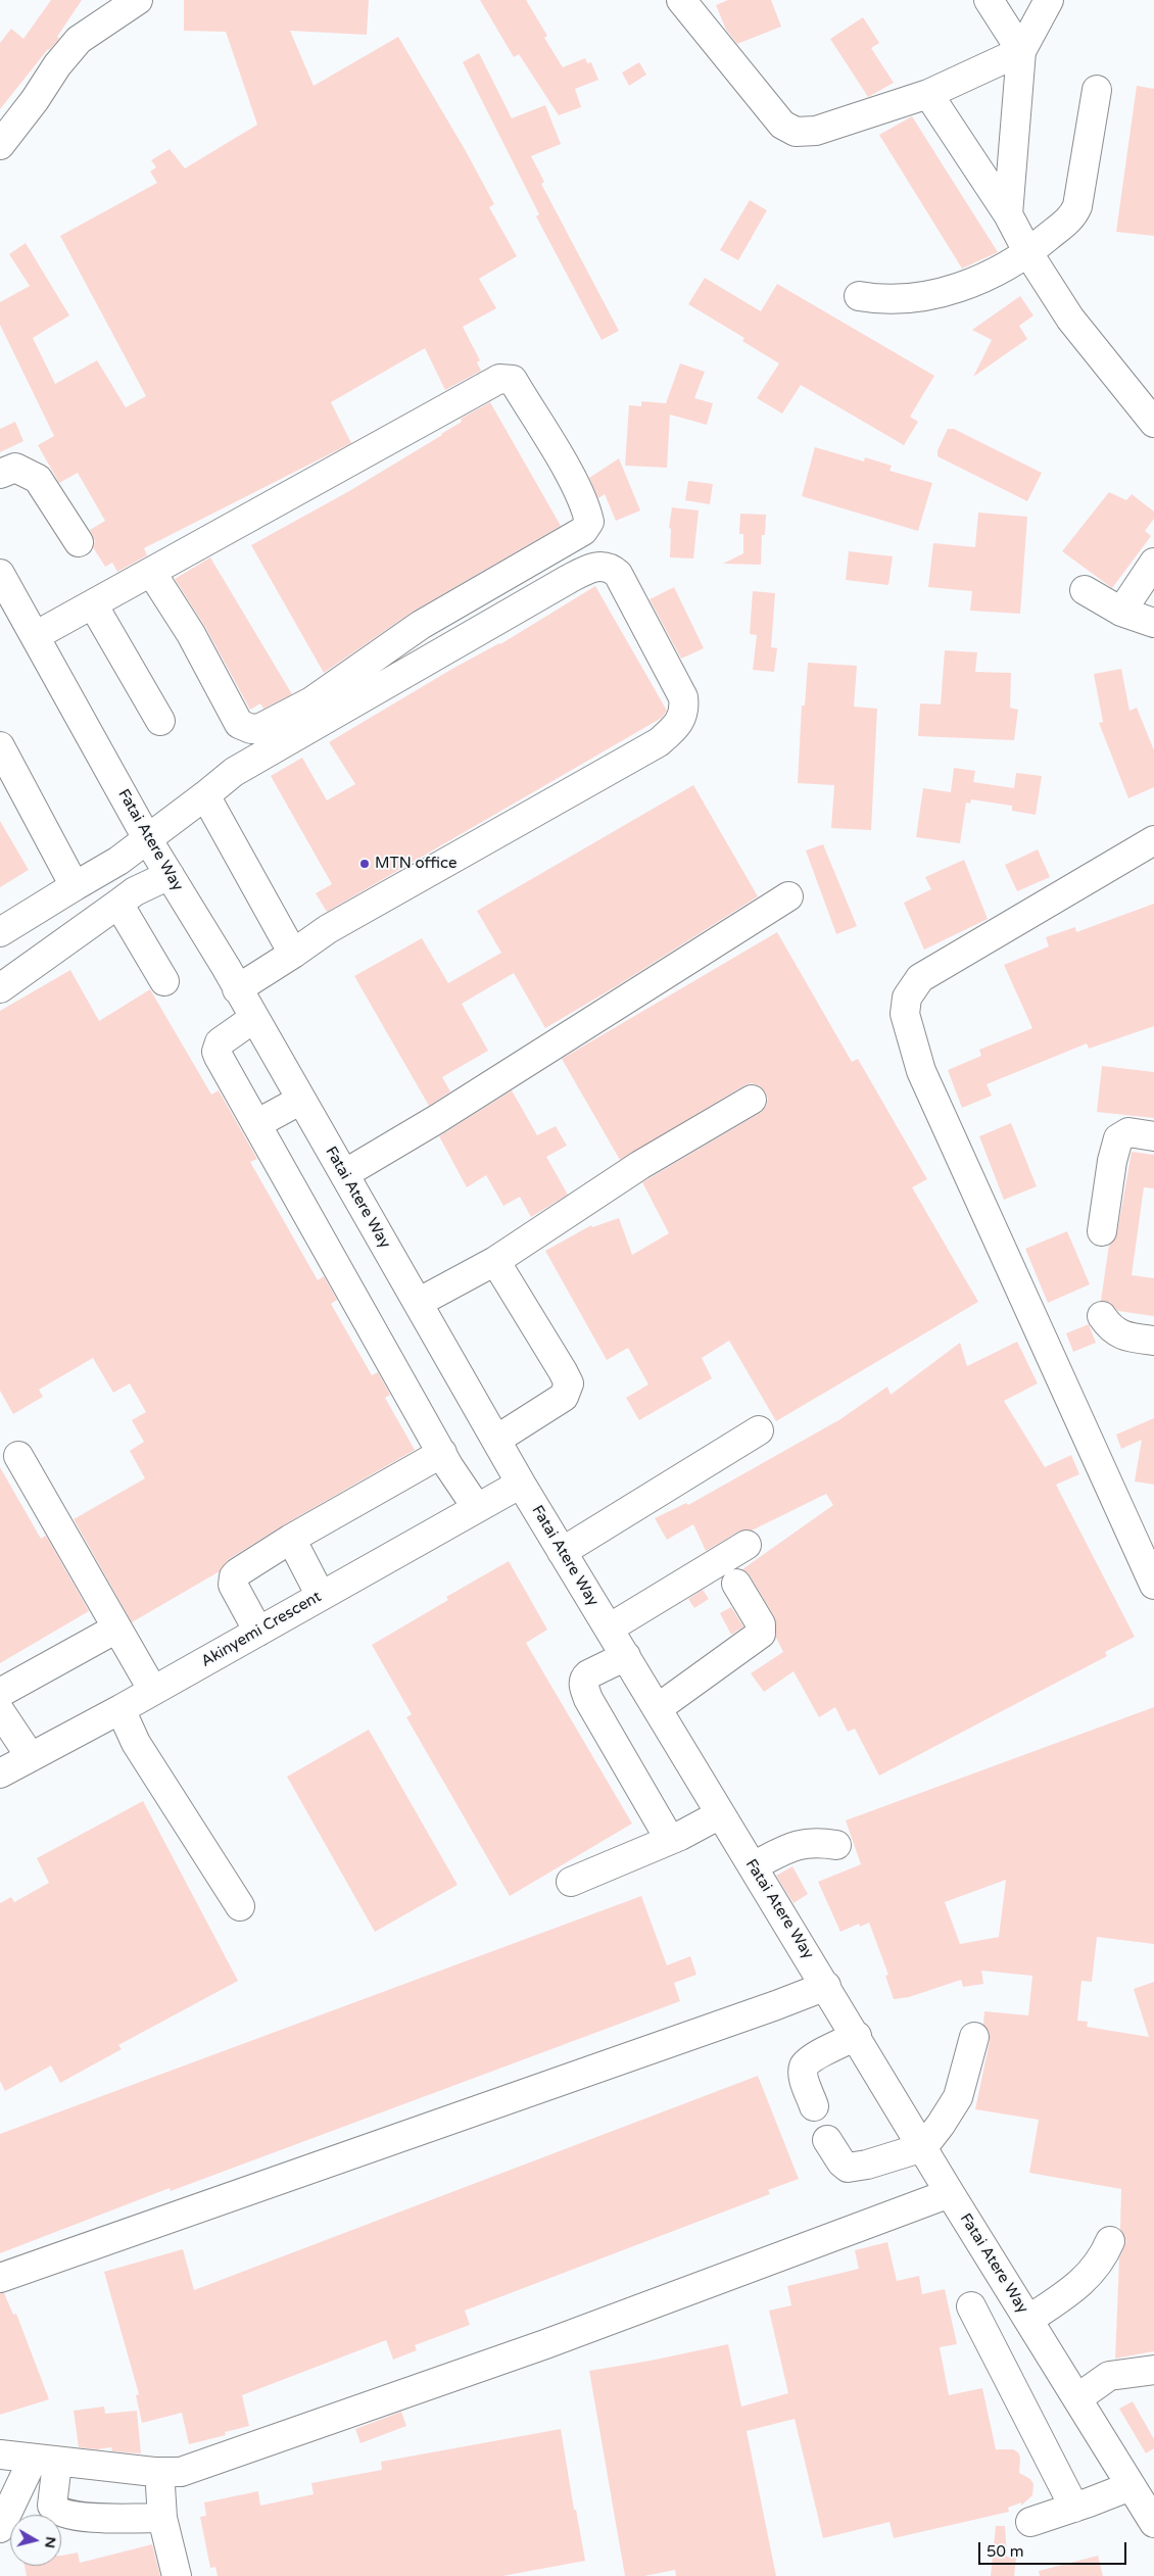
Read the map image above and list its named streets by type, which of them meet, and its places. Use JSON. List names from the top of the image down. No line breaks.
{"streets":{"street":["Fatai Atere Way","Akinyemi Crescent"]},"crossings":[["Fatai Atere Way","Akinyemi Crescent"]],"places":["MTN office"],"scale_bar":"50 m","north":"right"}
